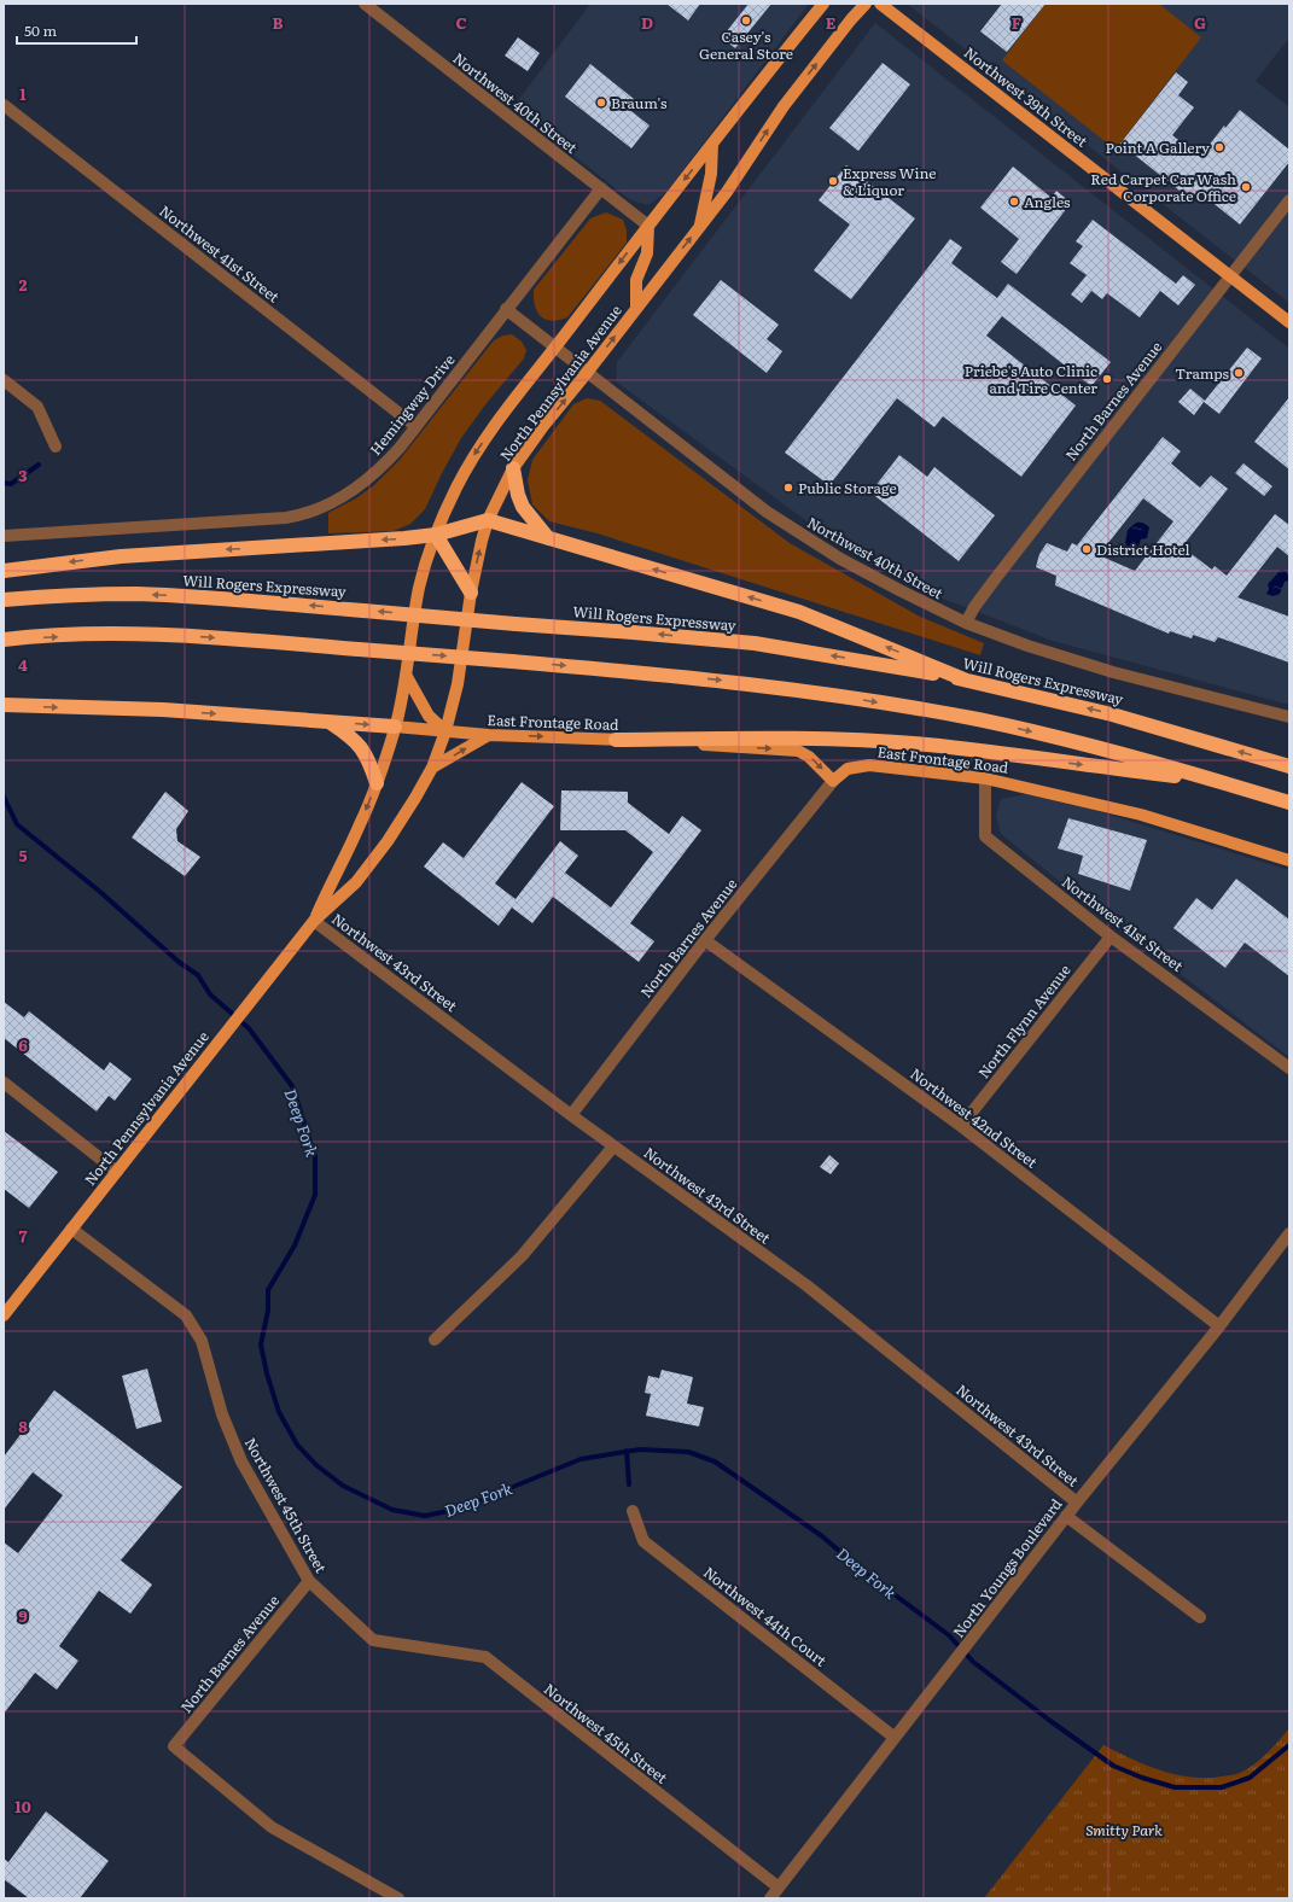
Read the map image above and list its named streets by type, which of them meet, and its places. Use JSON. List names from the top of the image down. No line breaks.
{"streets":{"highway":["Will Rogers Expressway"],"main road":["Northwest 39th Street","North Pennsylvania Avenue","East Frontage Road"],"street":["Northwest 40th Street","Northwest 41st Street","North Barnes Avenue","Hemingway Drive","Northwest 43rd Street","North Flynn Avenue","Northwest 42nd Street","Northwest 45th Street","North Youngs Boulevard","Northwest 44th Court"]},"crossings":[["Northwest 39th Street","North Barnes Avenue"],["Northwest 40th Street","North Pennsylvania Avenue"],["Northwest 40th Street","North Barnes Avenue"],["Northwest 40th Street","Hemingway Drive"],["Northwest 41st Street","Hemingway Drive"],["Northwest 41st Street","East Frontage Road"],["Northwest 41st Street","North Flynn Avenue"],["North Pennsylvania Avenue","East Frontage Road"],["North Pennsylvania Avenue","Northwest 43rd Street"],["North Pennsylvania Avenue","Northwest 45th Street"],["North Barnes Avenue","East Frontage Road"],["North Barnes Avenue","Northwest 43rd Street"],["North Barnes Avenue","Northwest 42nd Street"],["North Barnes Avenue","Northwest 45th Street"],["Northwest 43rd Street","North Youngs Boulevard"],["North Flynn Avenue","Northwest 42nd Street"],["Northwest 42nd Street","North Youngs Boulevard"],["Northwest 45th Street","North Youngs Boulevard"],["North Youngs Boulevard","Northwest 44th Court"]],"one_way":["East Frontage Road"],"water":["Deep Fork"],"parks":["Smitty Park"],"places":["Casey's General Store","Braum's","Point A Gallery","Express Wine & Liquor","Red Carpet Car Wash Corporate Office","Angles","Tramps","Priebe's Auto Clinic and Tire Center","Public Storage","District Hotel"],"scale_bar":"50 m","grid":{"columns":["B","C","D","E","F","G"],"rows":["1","2","3","4","5","6","7","8","9","10"]}}
